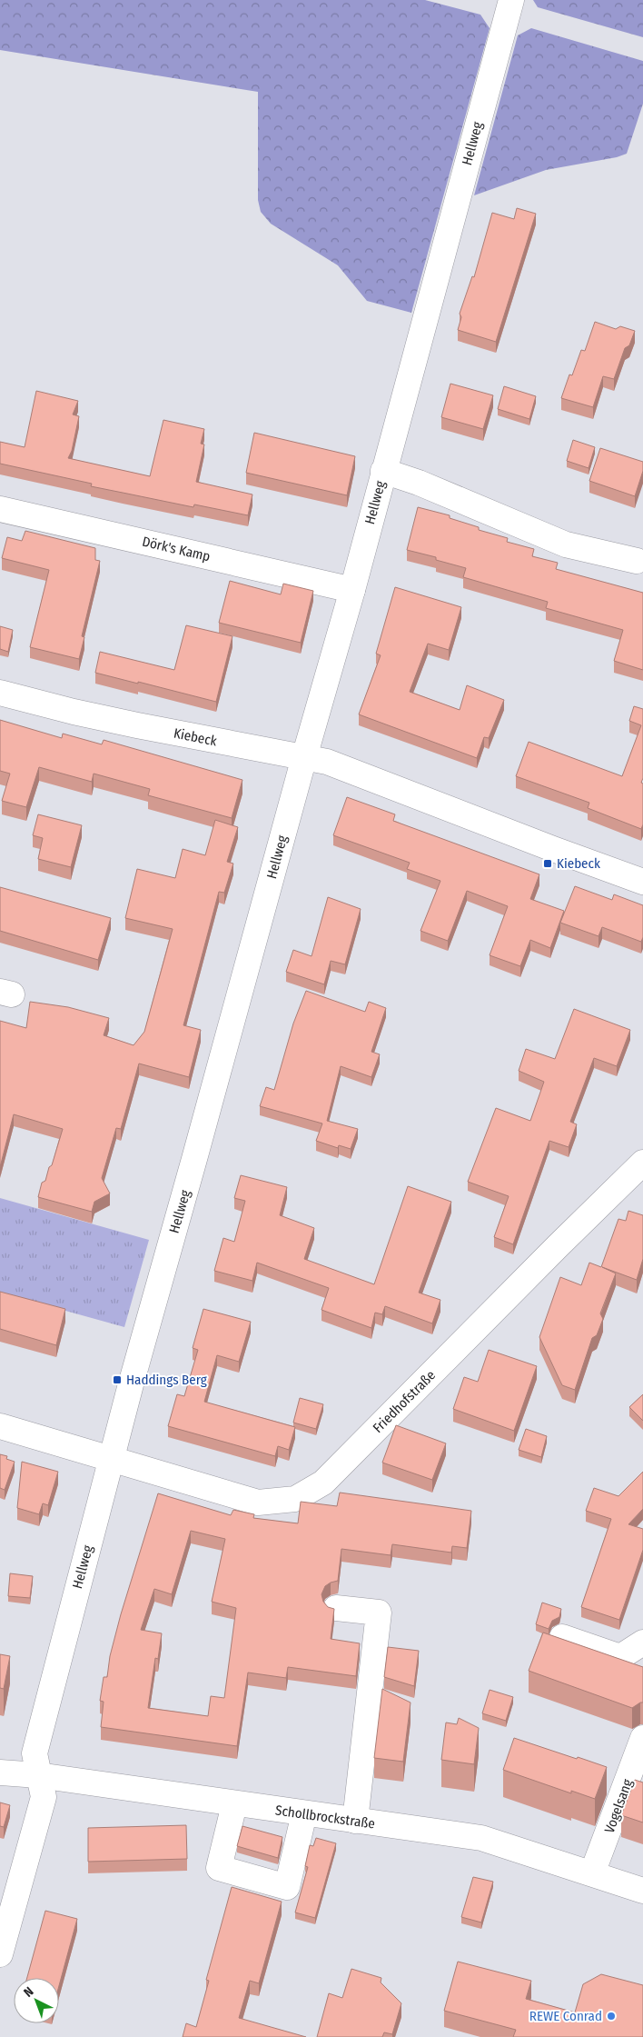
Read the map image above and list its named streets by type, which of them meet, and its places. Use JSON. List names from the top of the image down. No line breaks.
{"streets":{"street":["Hellweg","Dörk's Kamp","Kiebeck","Friedhofstraße","Vogelsang","Schollbrockstraße"]},"crossings":[["Hellweg","Dörk's Kamp"],["Hellweg","Kiebeck"],["Hellweg","Friedhofstraße"],["Hellweg","Schollbrockstraße"],["Vogelsang","Schollbrockstraße"]],"places":{"transit":["Kiebeck","Haddings Berg"],"other":["REWE Conrad"]},"north":"top left"}
